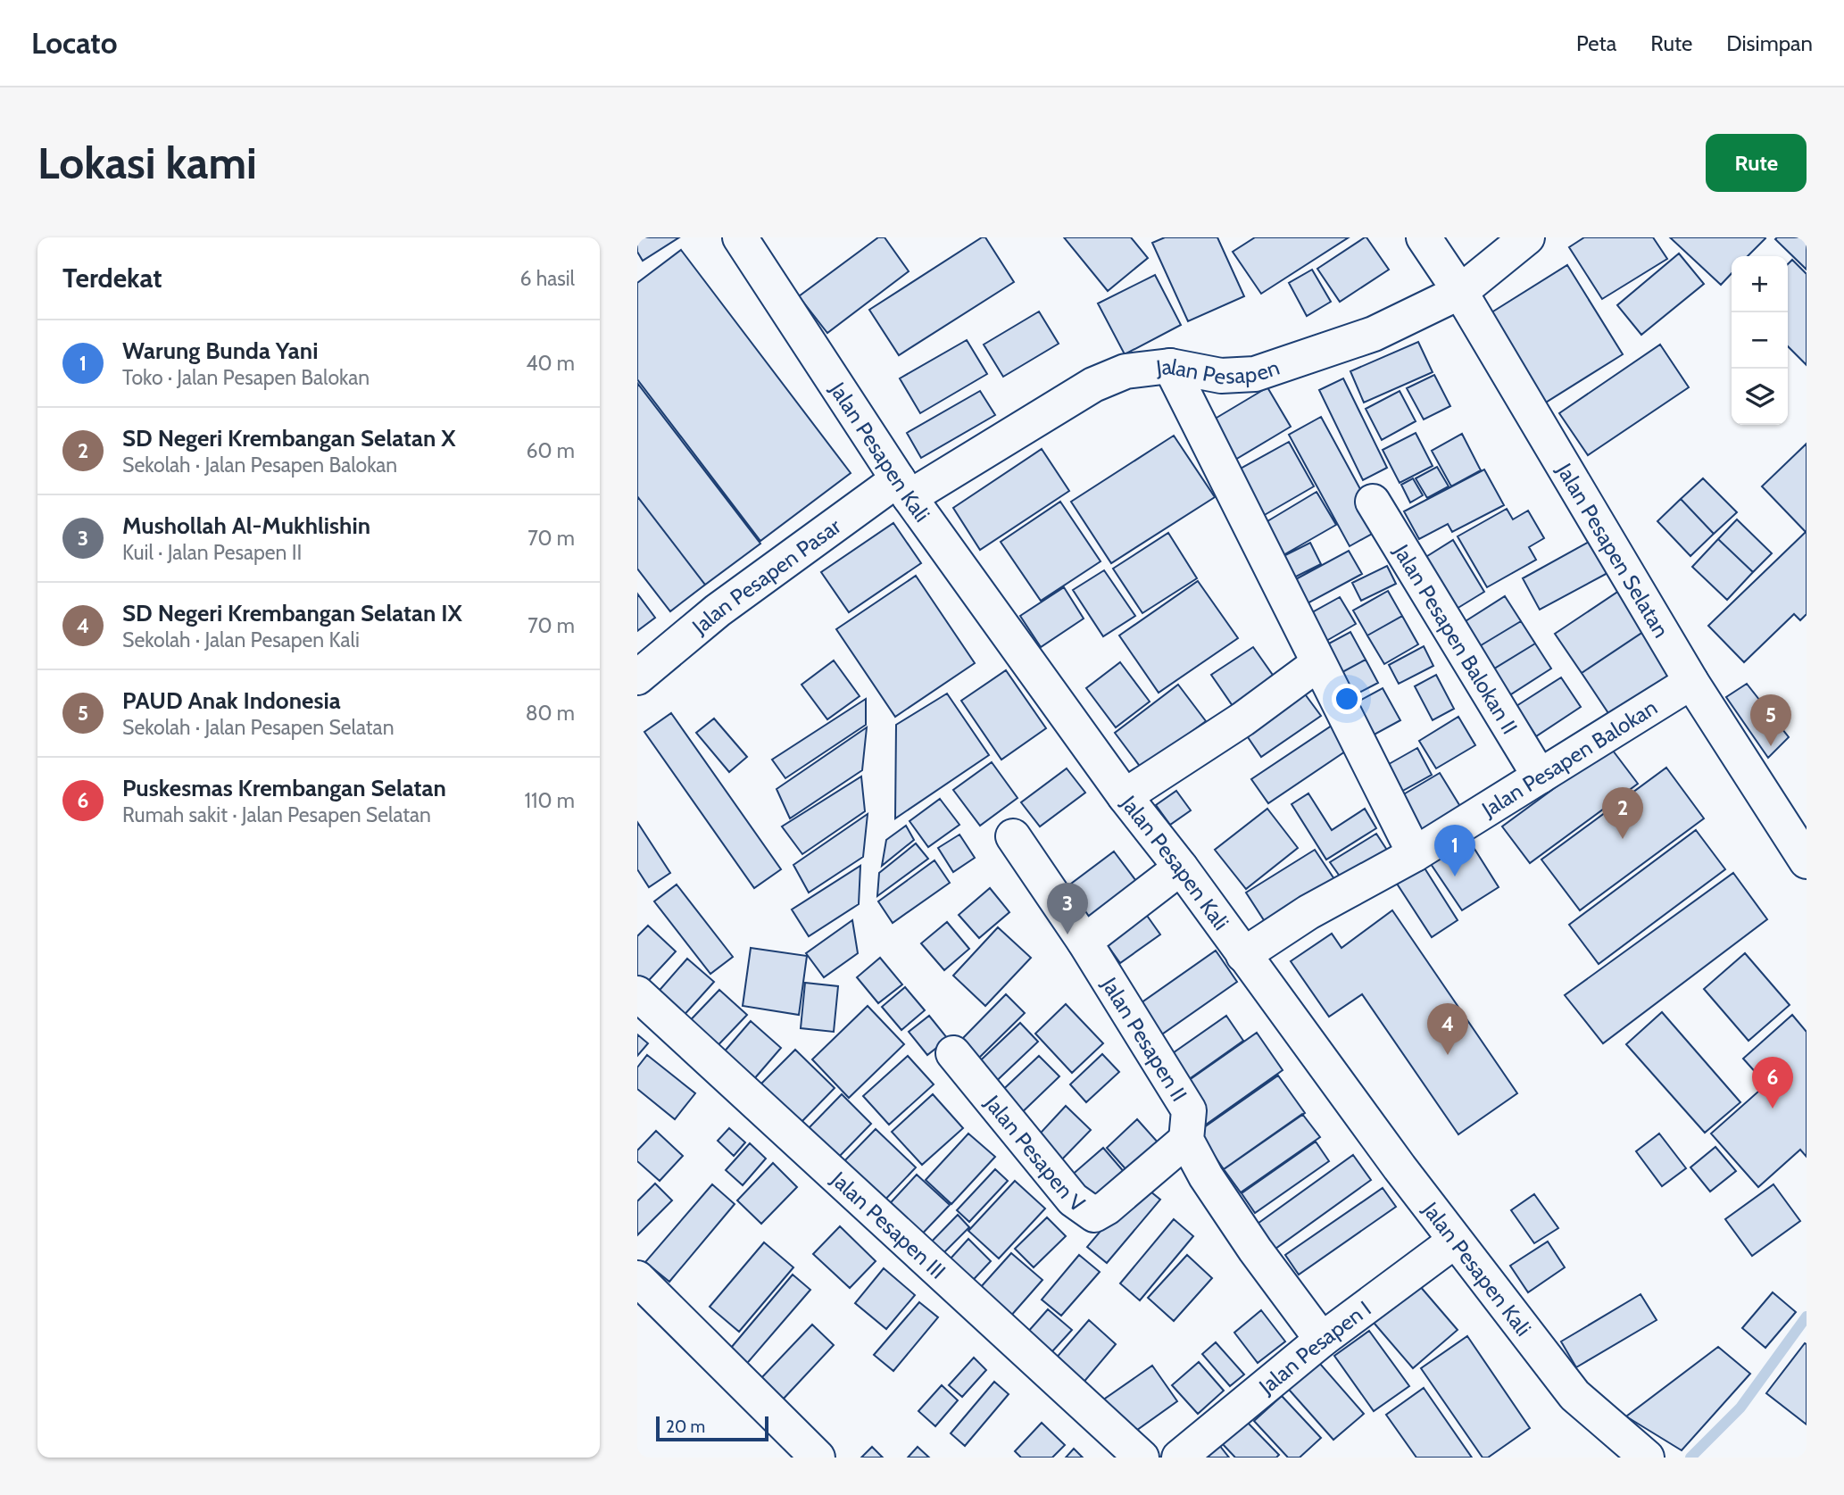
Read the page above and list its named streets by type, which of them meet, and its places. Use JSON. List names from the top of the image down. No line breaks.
{"streets":{"street":["Jalan Pesapen","Jalan Pesapen Kali","Jalan Pesapen Selatan","Jalan Pesapen Pasar","Jalan Pesapen Balokan II","Jalan Pesapen Balokan","Jalan Pesapen II","Jalan Pesapen V","Jalan Pesapen III","Jalan Pesapen I"]},"crossings":[["Jalan Pesapen","Jalan Pesapen Kali"],["Jalan Pesapen","Jalan Pesapen Selatan"],["Jalan Pesapen","Jalan Pesapen Pasar"],["Jalan Pesapen Kali","Jalan Pesapen Pasar"],["Jalan Pesapen Kali","Jalan Pesapen Balokan"],["Jalan Pesapen Kali","Jalan Pesapen I"],["Jalan Pesapen Selatan","Jalan Pesapen Balokan"],["Jalan Pesapen Balokan II","Jalan Pesapen Balokan"],["Jalan Pesapen II","Jalan Pesapen V"]],"scale_bar":"20 m","page":{"header":"Locato","nav":["Peta","Rute","Disimpan"],"buttons":"Rute","title":"Lokasi kami","heading":["Terdekat","6 hasil"],"map_buttons":["+","−"],"list":[{"mark":"1","name":"Warung Bunda Yani","note":"Toko · Jalan Pesapen Balokan","value":"40 m"},{"mark":"2","name":"SD Negeri Krembangan Selatan X","note":"Sekolah · Jalan Pesapen Balokan","value":"60 m"},{"mark":"3","name":"Mushollah Al-Mukhlishin","note":"Kuil · Jalan Pesapen II","value":"70 m"},{"mark":"4","name":"SD Negeri Krembangan Selatan IX","note":"Sekolah · Jalan Pesapen Kali","value":"70 m"},{"mark":"5","name":"PAUD Anak Indonesia","note":"Sekolah · Jalan Pesapen Selatan","value":"80 m"},{"mark":"6","name":"Puskesmas Krembangan Selatan","note":"Rumah sakit · Jalan Pesapen Selatan","value":"110 m"}],"pins":["5","2","1","3","4","6"],"scale":"20 m"}}
